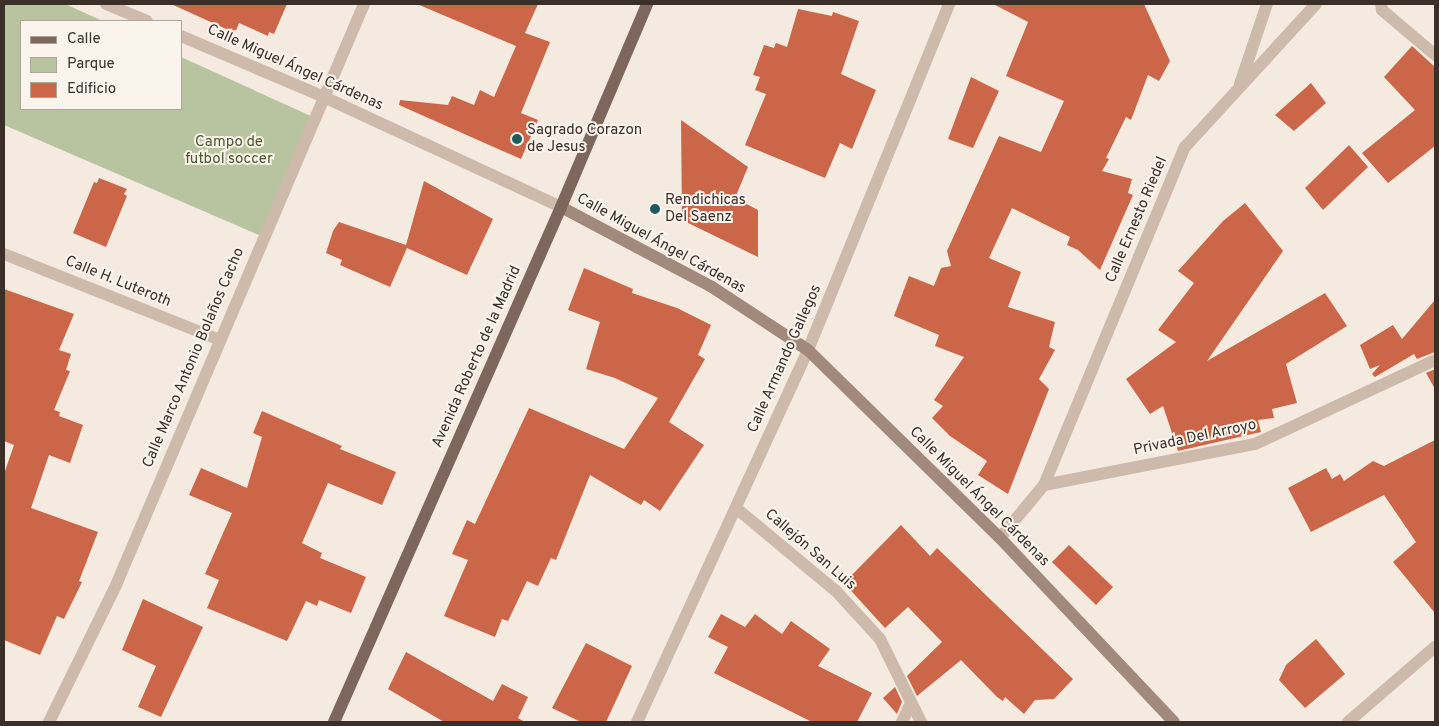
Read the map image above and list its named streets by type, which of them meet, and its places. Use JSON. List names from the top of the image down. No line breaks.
{"streets":{"main road":["Avenida Roberto de la Madrid"],"street":["Calle Miguel Ángel Cárdenas","Calle Ernesto Riedel","Calle H. Luteroth","Calle Marco Antonio Bolaños Cacho","Calle Armando Gallegos","Privada Del Arroyo","Callejón San Luis"]},"crossings":[["Calle Miguel Ángel Cárdenas","Avenida Roberto de la Madrid"],["Calle Miguel Ángel Cárdenas","Calle Marco Antonio Bolaños Cacho"],["Calle Miguel Ángel Cárdenas","Calle Armando Gallegos"],["Calle Ernesto Riedel","Privada Del Arroyo"],["Calle H. Luteroth","Calle Marco Antonio Bolaños Cacho"],["Calle Armando Gallegos","Callejón San Luis"]],"parks":["Campo de futbol soccer"],"places":["Sagrado Corazon de Jesus","Rendichicas Del Saenz"],"legend":["Calle","Parque","Edificio"]}
